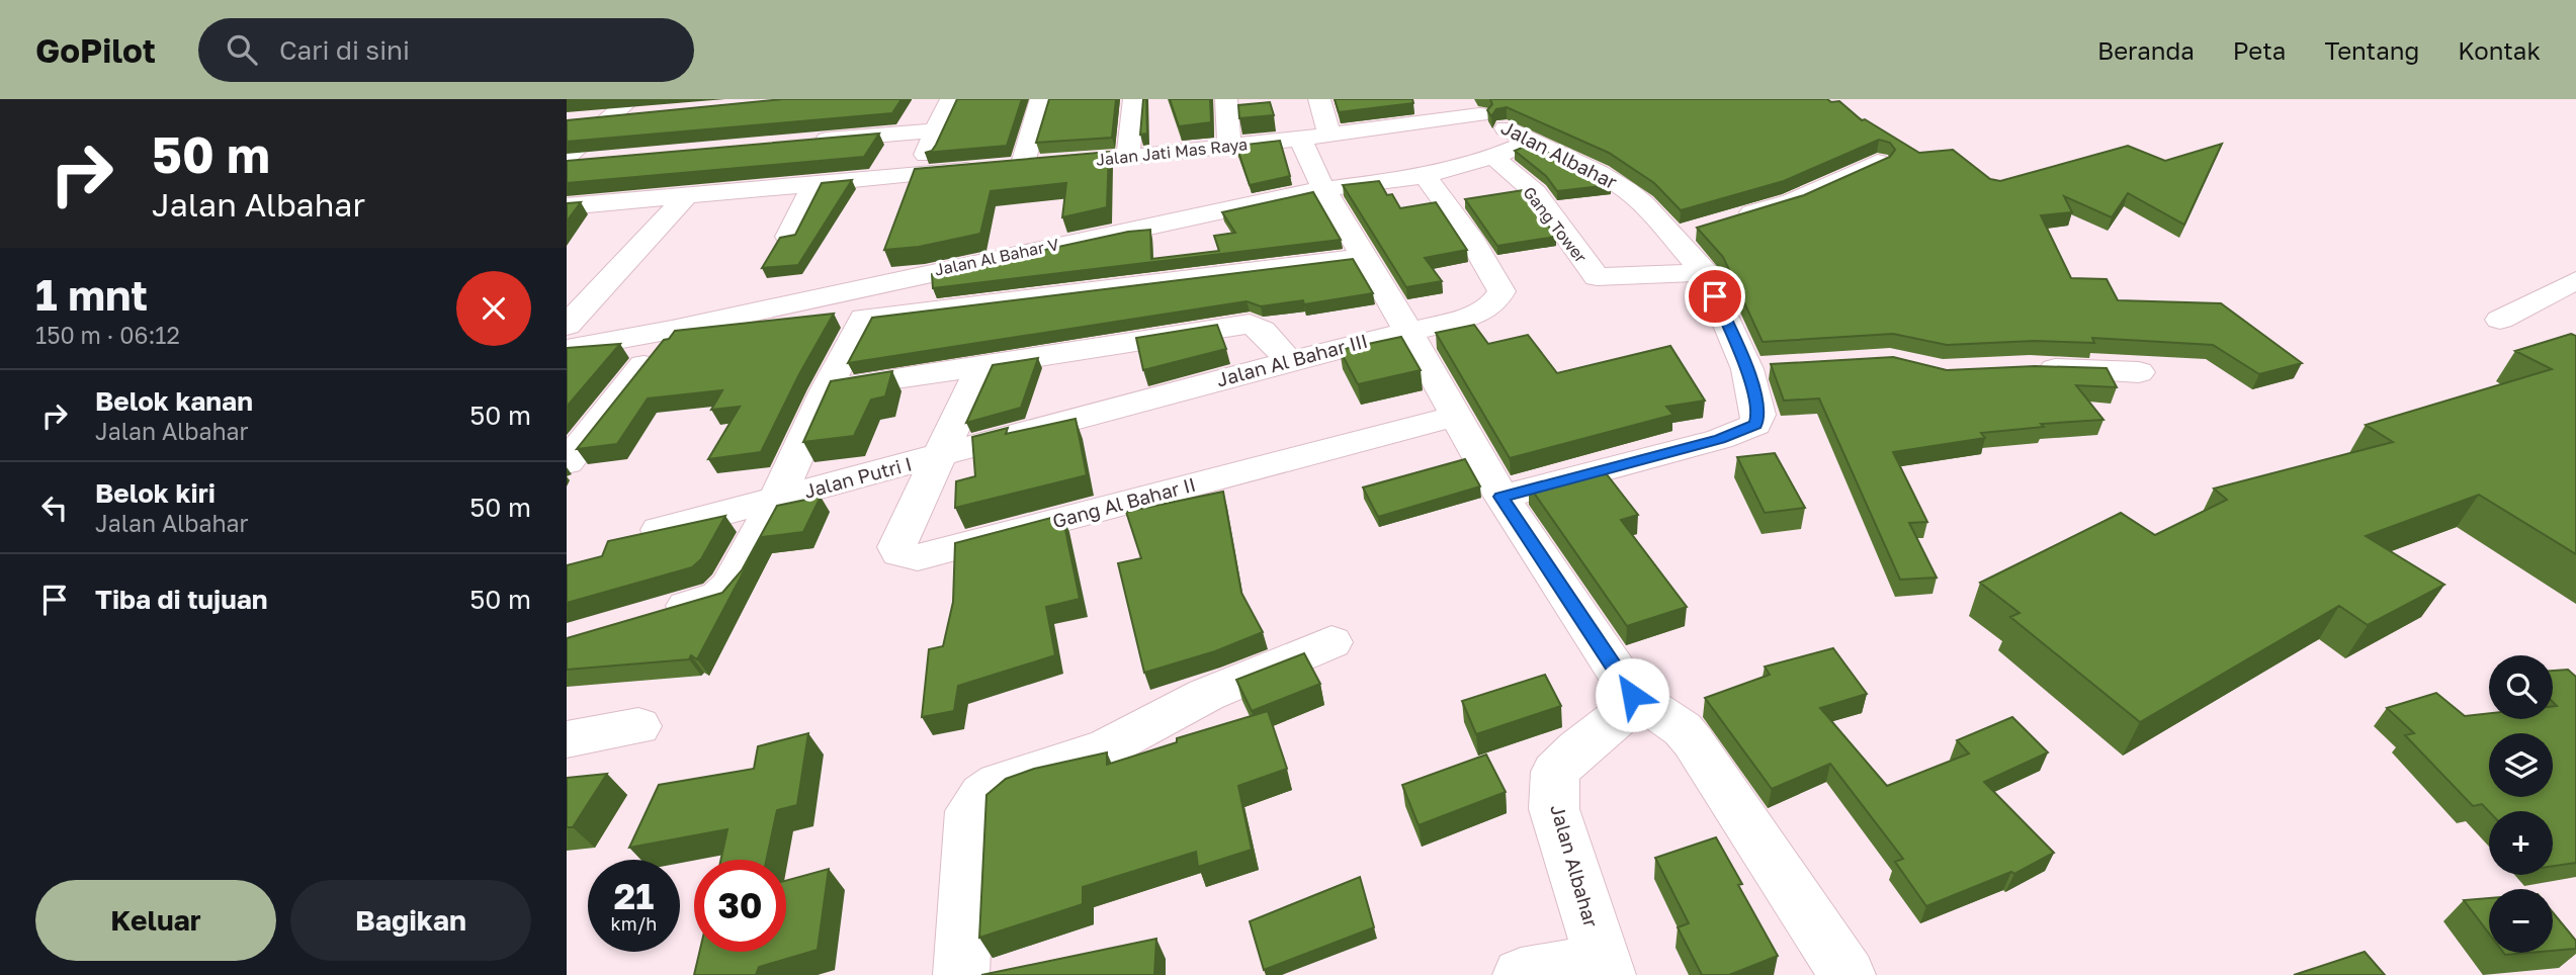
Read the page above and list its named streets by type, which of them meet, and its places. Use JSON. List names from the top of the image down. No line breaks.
{"streets":{"street":["Jalan Jati Mas Raya","Jalan Albahar","Gang Tower","Jalan Al Bahar V","Jalan Al Bahar III","Jalan Putri I","Gang Al Bahar II"]},"crossings":[["Jalan Jati Mas Raya","Jalan Albahar"],["Jalan Albahar","Gang Tower"],["Jalan Albahar","Jalan Al Bahar V"],["Gang Tower","Jalan Al Bahar V"],["Jalan Al Bahar V","Jalan Al Bahar III"],["Jalan Al Bahar III","Jalan Putri I"],["Jalan Al Bahar III","Gang Al Bahar II"],["Jalan Putri I","Gang Al Bahar II"]],"page":{"header":"GoPilot","search":"Cari di sini","nav":["Beranda","Peta","Tentang","Kontak"],"turn":["50 m","Jalan Albahar"],"heading":["1 mnt","150 m · 06:12"],"list":[{"name":"Belok kanan","note":"Jalan Albahar","value":"50 m"},{"name":"Belok kiri","note":"Jalan Albahar","value":"50 m"},{"name":"Tiba di tujuan","value":"50 m"}],"map_buttons":["+","−"],"speed":"21 km/h","limit":"30","buttons":["Keluar","Bagikan"]}}
